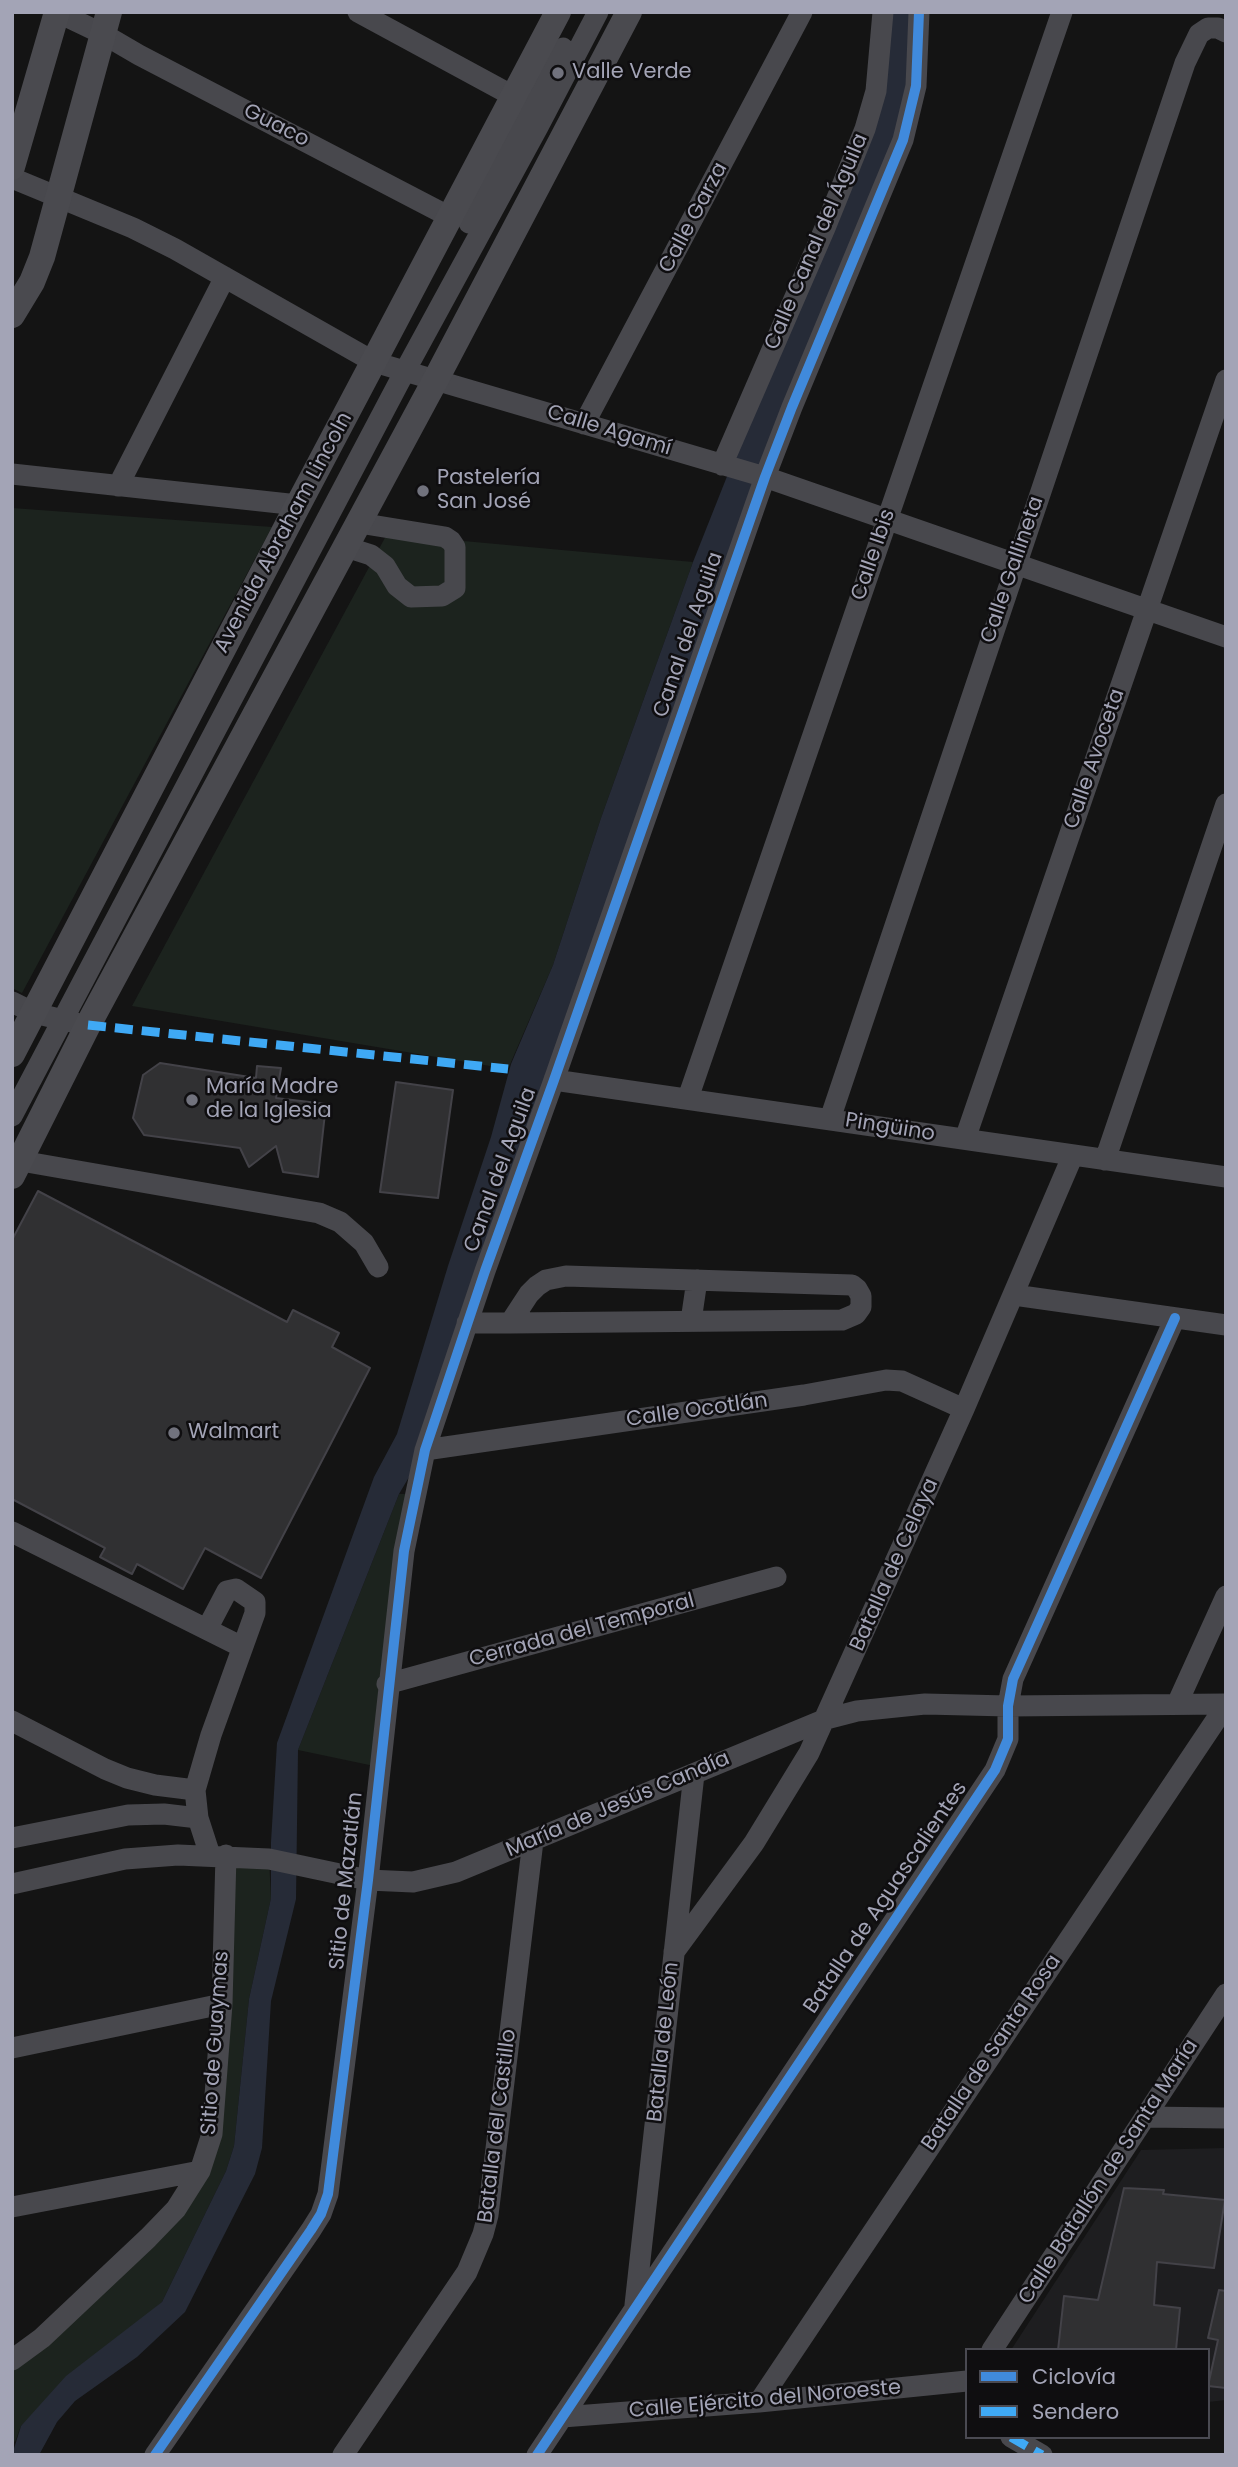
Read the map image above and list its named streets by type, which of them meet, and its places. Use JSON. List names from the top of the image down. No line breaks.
{"streets":{"main road":["Avenida Abraham Lincoln"],"street":["Guaco","Calle Garza","Calle Canal del Águila","Calle Agamí","Calle Ibis","Calle Gallineta","Canal del Aguila","Calle Avoceta","Pingüino","Calle Ocotlán","Batalla de Celaya","Cerrada del Temporal","María de Jesús Candía","Sitio de Mazatlán","Batalla de Aguascalientes","Batalla de León","Sitio de Guaymas","Batalla de Santa Rosa","Batalla del Castillo","Calle Batallón de Santa María","Calle Ejército del Noroeste"]},"crossings":[["Guaco","Avenida Abraham Lincoln"],["Calle Garza","Calle Agamí"],["Calle Canal del Águila","Calle Agamí"],["Calle Agamí","Avenida Abraham Lincoln"],["Calle Agamí","Calle Ibis"],["Calle Agamí","Calle Gallineta"],["Calle Agamí","Canal del Aguila"],["Calle Agamí","Calle Avoceta"],["Calle Ibis","Pingüino"],["Calle Gallineta","Pingüino"],["Canal del Aguila","Pingüino"],["Canal del Aguila","Sitio de Mazatlán"],["Calle Avoceta","Pingüino"],["Pingüino","Batalla de Celaya"],["Calle Ocotlán","Batalla de Celaya"],["Calle Ocotlán","Sitio de Mazatlán"],["Batalla de Celaya","María de Jesús Candía"],["Batalla de Celaya","Batalla de León"],["Cerrada del Temporal","Sitio de Mazatlán"],["María de Jesús Candía","Sitio de Mazatlán"],["María de Jesús Candía","Batalla de Aguascalientes"],["María de Jesús Candía","Batalla de León"],["María de Jesús Candía","Sitio de Guaymas"],["María de Jesús Candía","Batalla de Santa Rosa"],["María de Jesús Candía","Batalla del Castillo"],["Batalla de Aguascalientes","Batalla de León"],["Batalla de Aguascalientes","Calle Ejército del Noroeste"],["Batalla de Santa Rosa","Calle Ejército del Noroeste"]],"places":["Valle Verde","Pastelería San José","María Madre de la Iglesia","Walmart"],"legend":["Ciclovía","Sendero"]}
